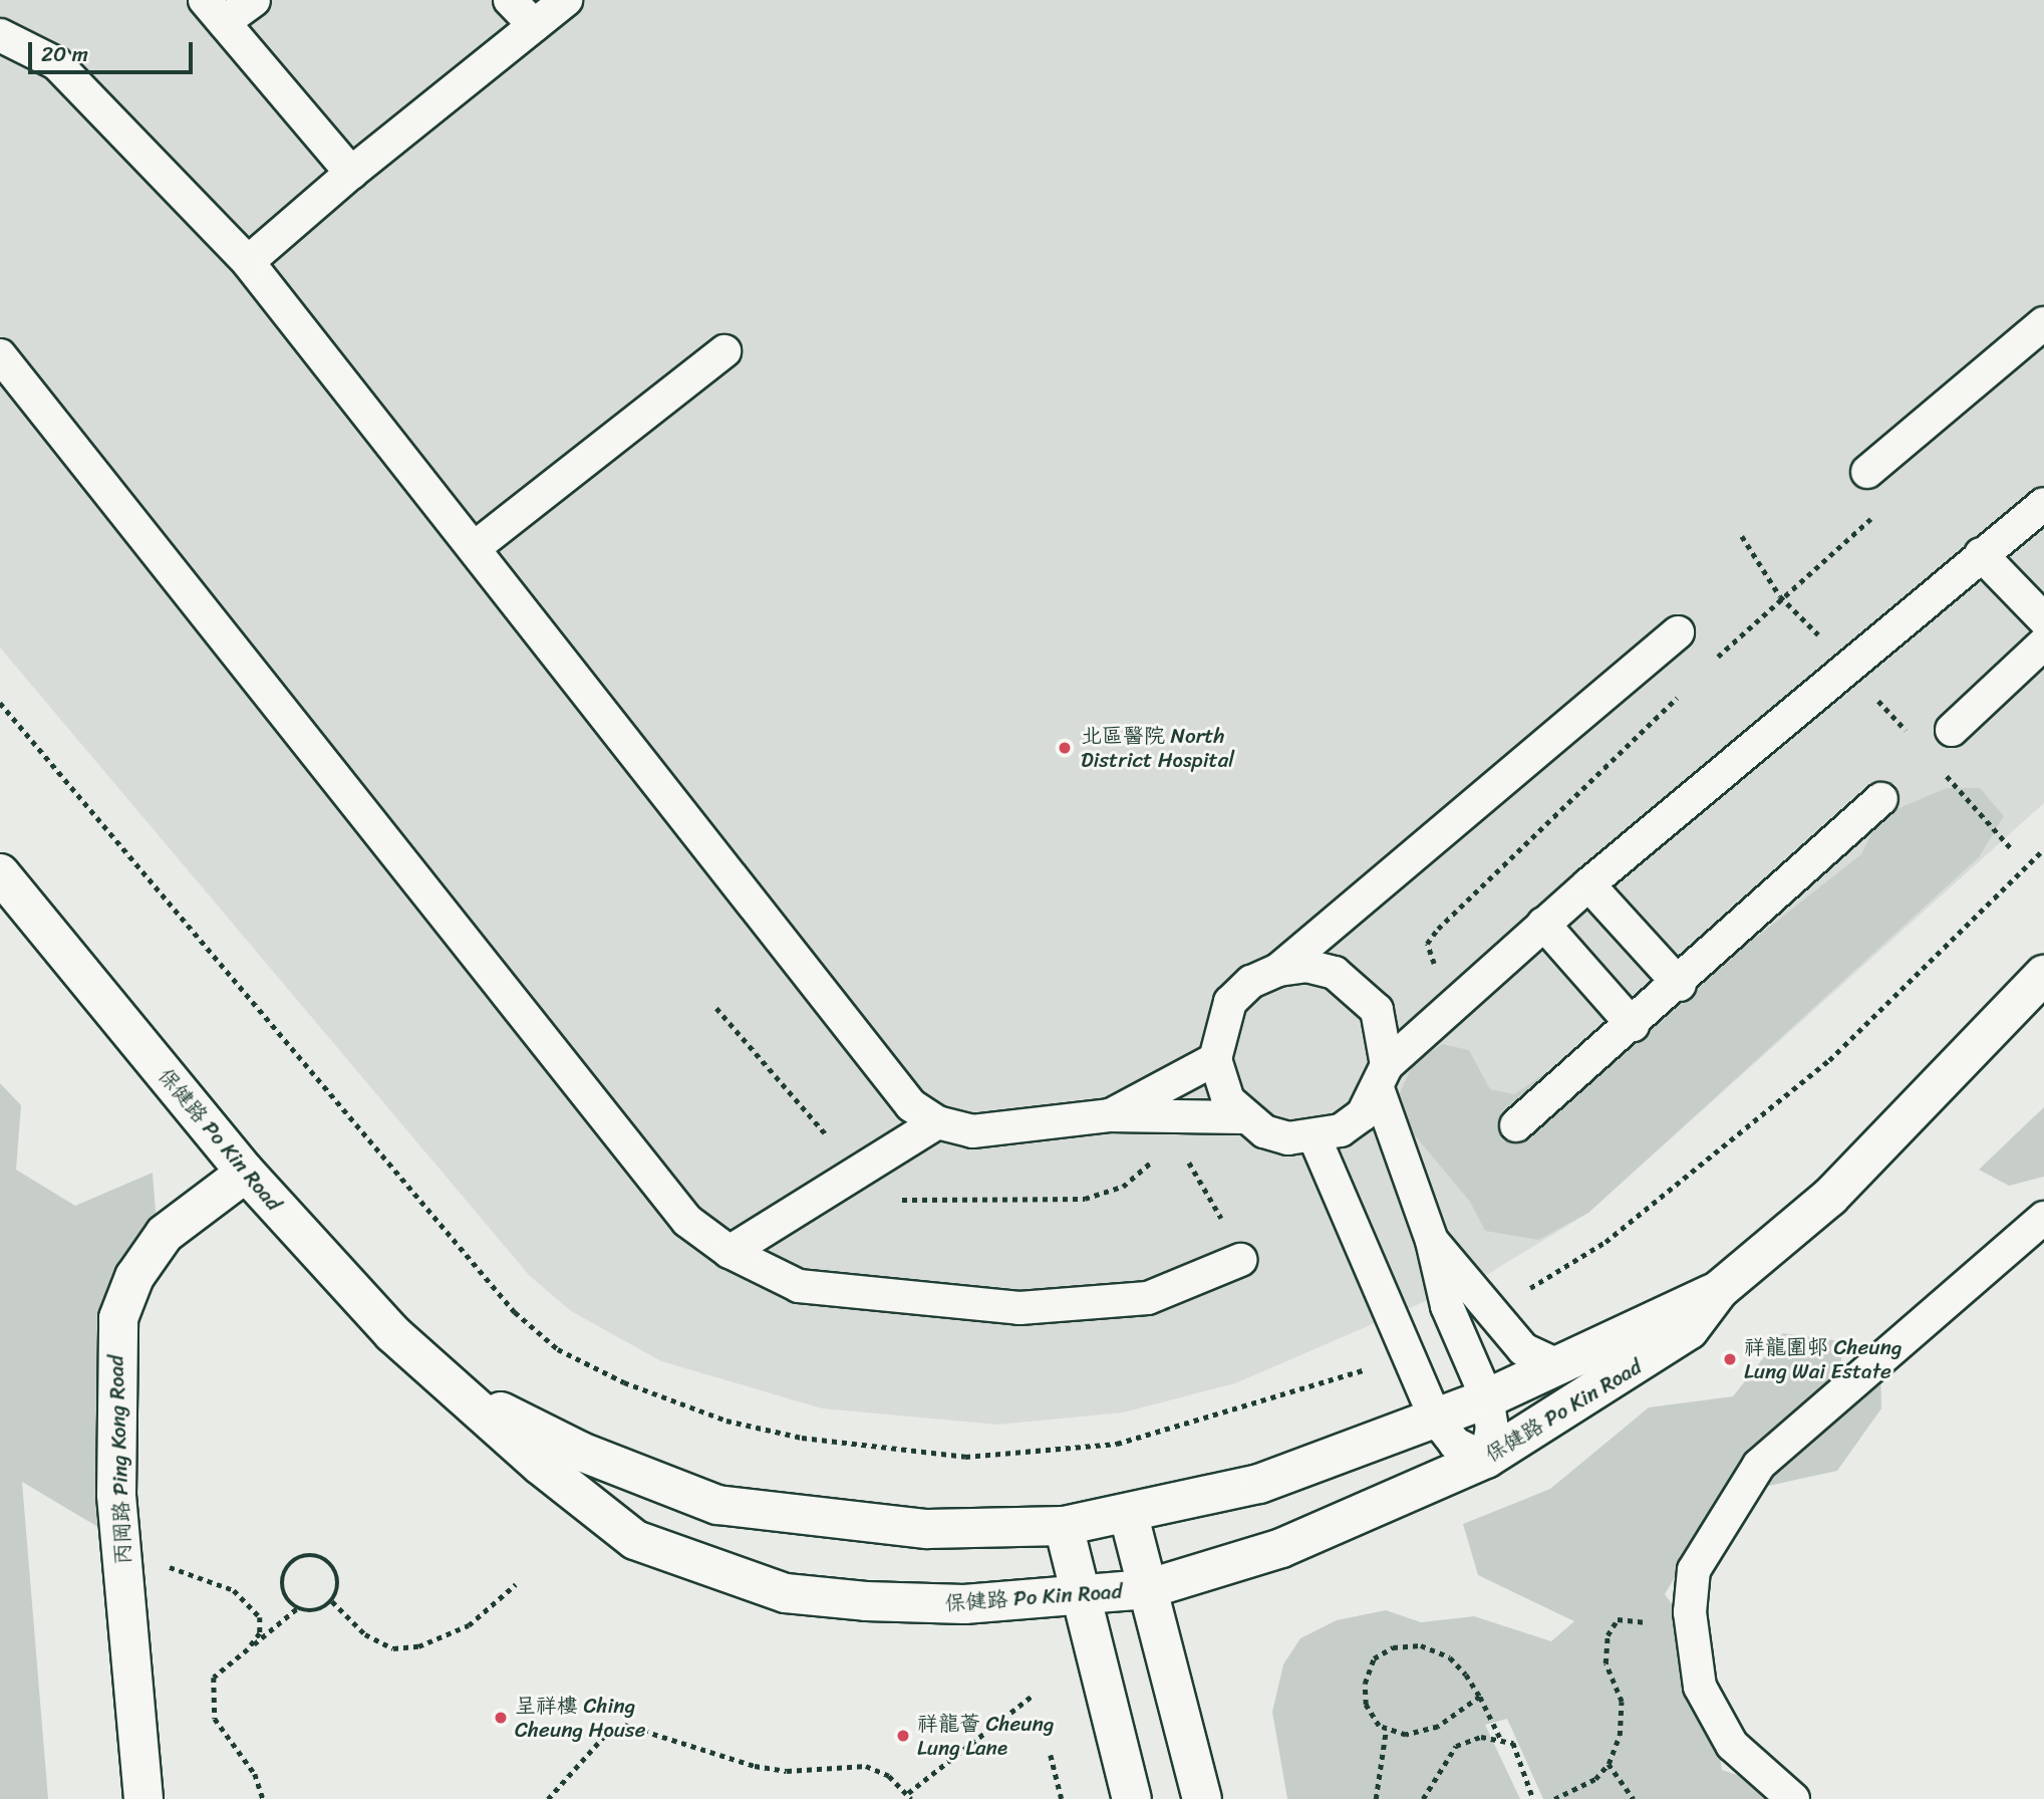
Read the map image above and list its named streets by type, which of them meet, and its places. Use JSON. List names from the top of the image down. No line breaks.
{"streets":{"street":["保健路 Po Kin Road","丙岡路 Ping Kong Road"]},"crossings":[["保健路 Po Kin Road","丙岡路 Ping Kong Road"]],"places":["北區醫院 North District Hospital","祥龍圍邨 Cheung Lung Wai Estate","呈祥樓 Ching Cheung House","祥龍薈 Cheung Lung Lane"],"scale_bar":"20 m"}
